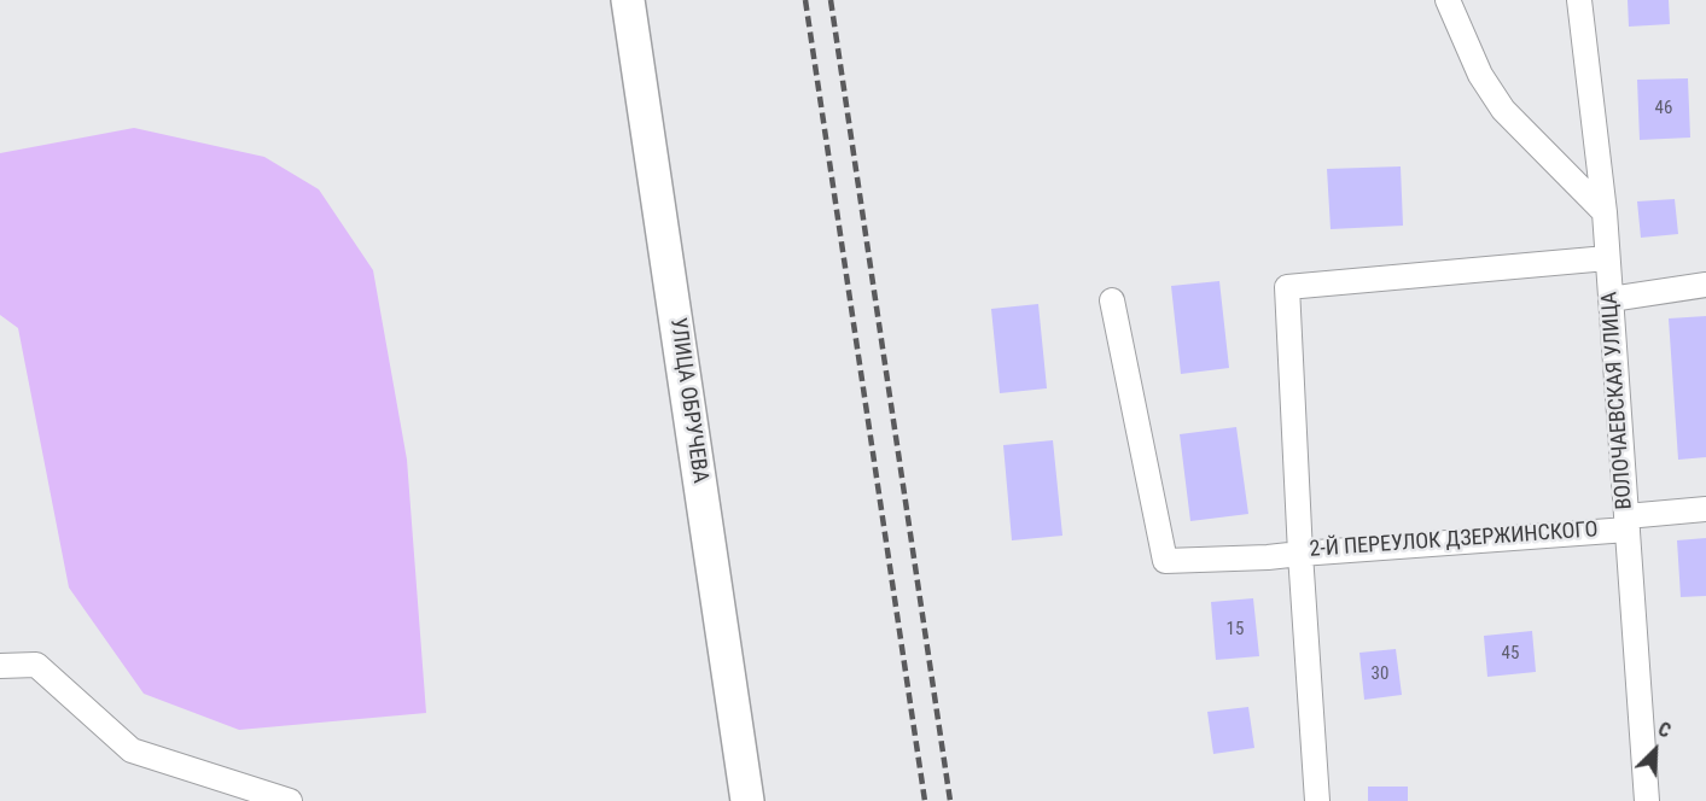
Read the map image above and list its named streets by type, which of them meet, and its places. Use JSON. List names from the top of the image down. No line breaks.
{"streets":{"street":["УЛИЦА ОБРУЧЕВА","ВОЛОЧАЕВСКАЯ УЛИЦА","2-Й ПЕРЕУЛОК ДЗЕРЖИНСКОГО"]},"crossings":[["ВОЛОЧАЕВСКАЯ УЛИЦА","2-Й ПЕРЕУЛОК ДЗЕРЖИНСКОГО"]],"house_numbers":["46","15","45","30"],"north":"top right"}
